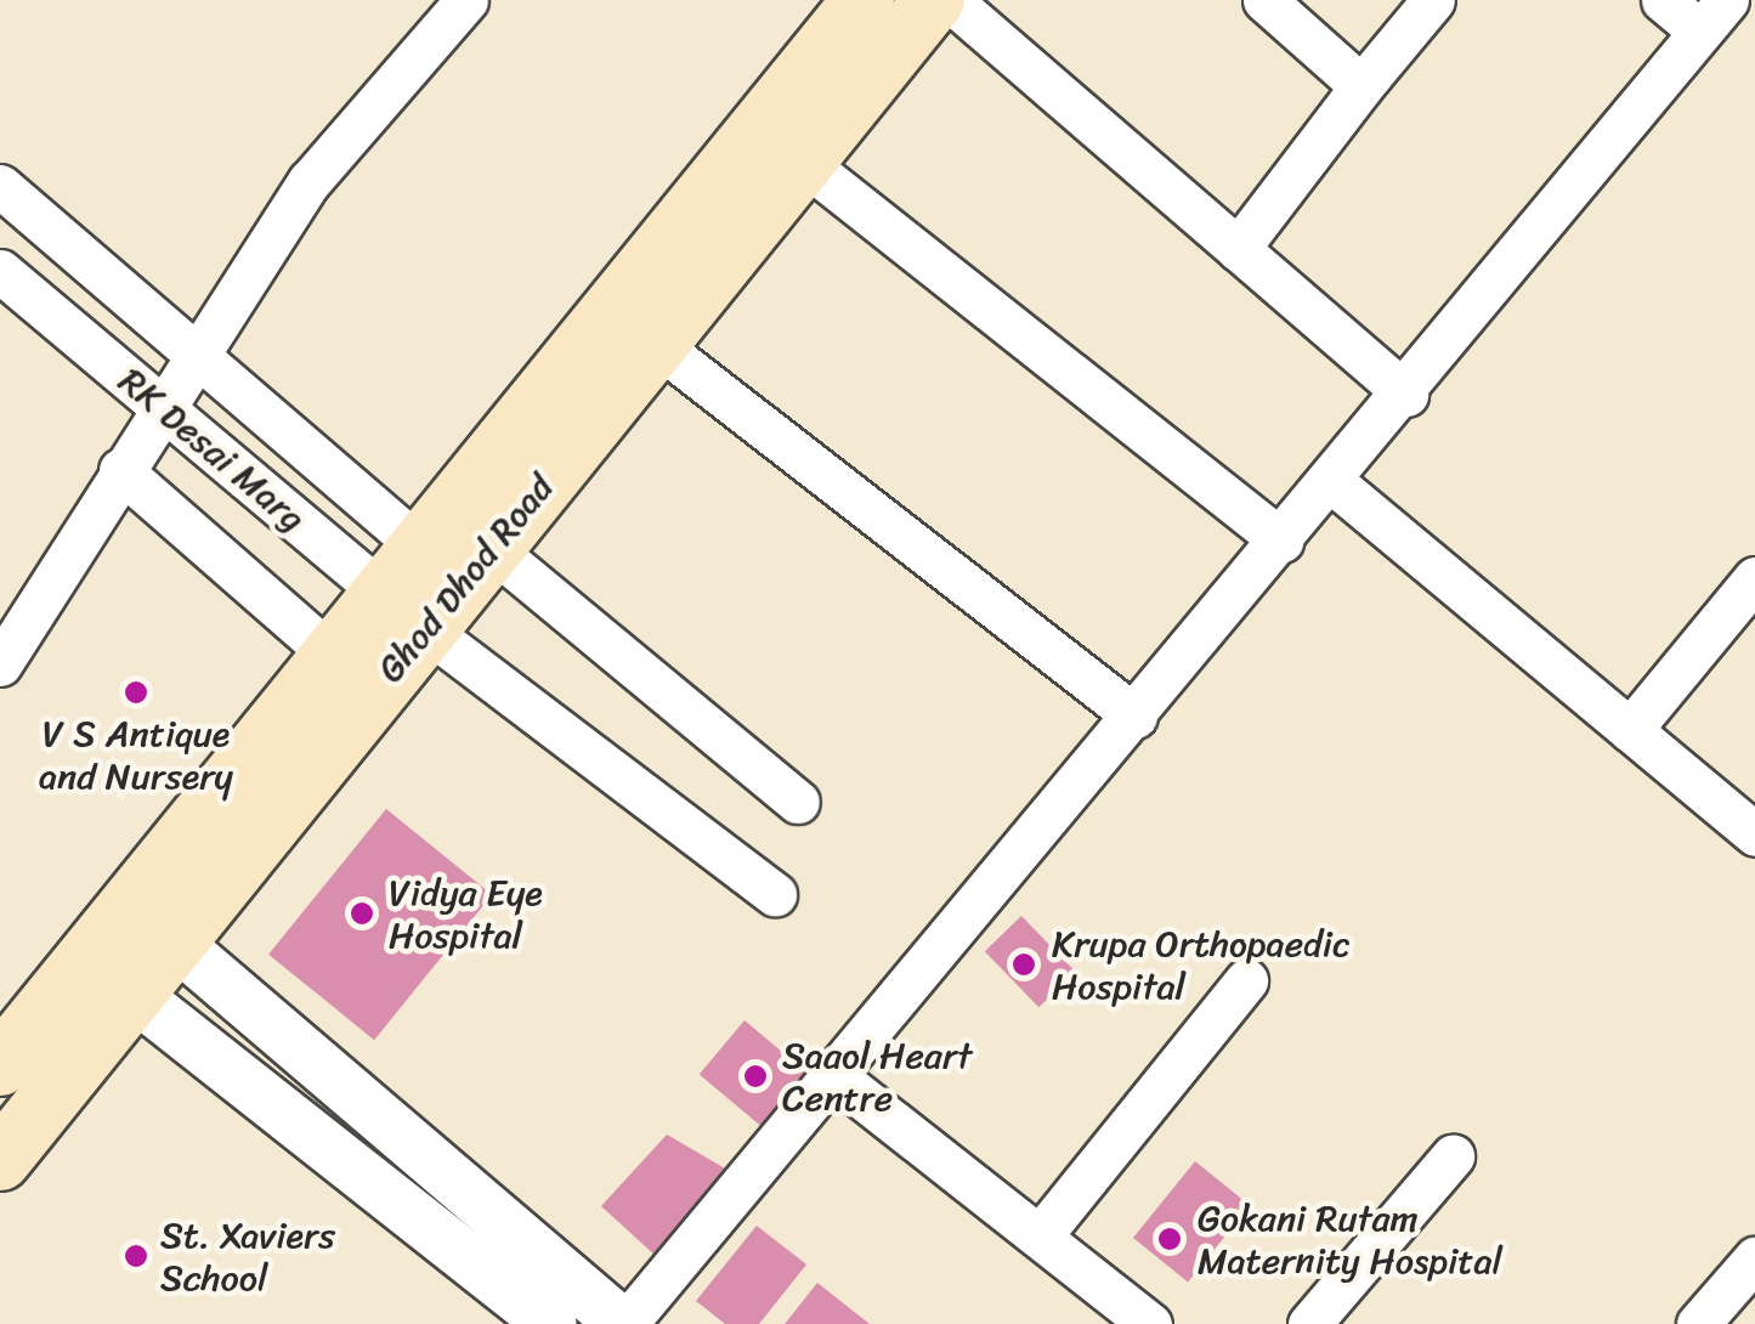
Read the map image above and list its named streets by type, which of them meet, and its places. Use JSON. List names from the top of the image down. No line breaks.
{"streets":{"main road":["Ghod Dhod Road"],"street":["RK Desai Marg"]},"crossings":[["RK Desai Marg","Ghod Dhod Road"]],"places":["V S Antique and Nursery","Vidya Eye Hospital","Krupa Orthopaedic Hospital","Saaol Heart Centre","Gokani Rutam Maternity Hospital","St. Xaviers School"]}
